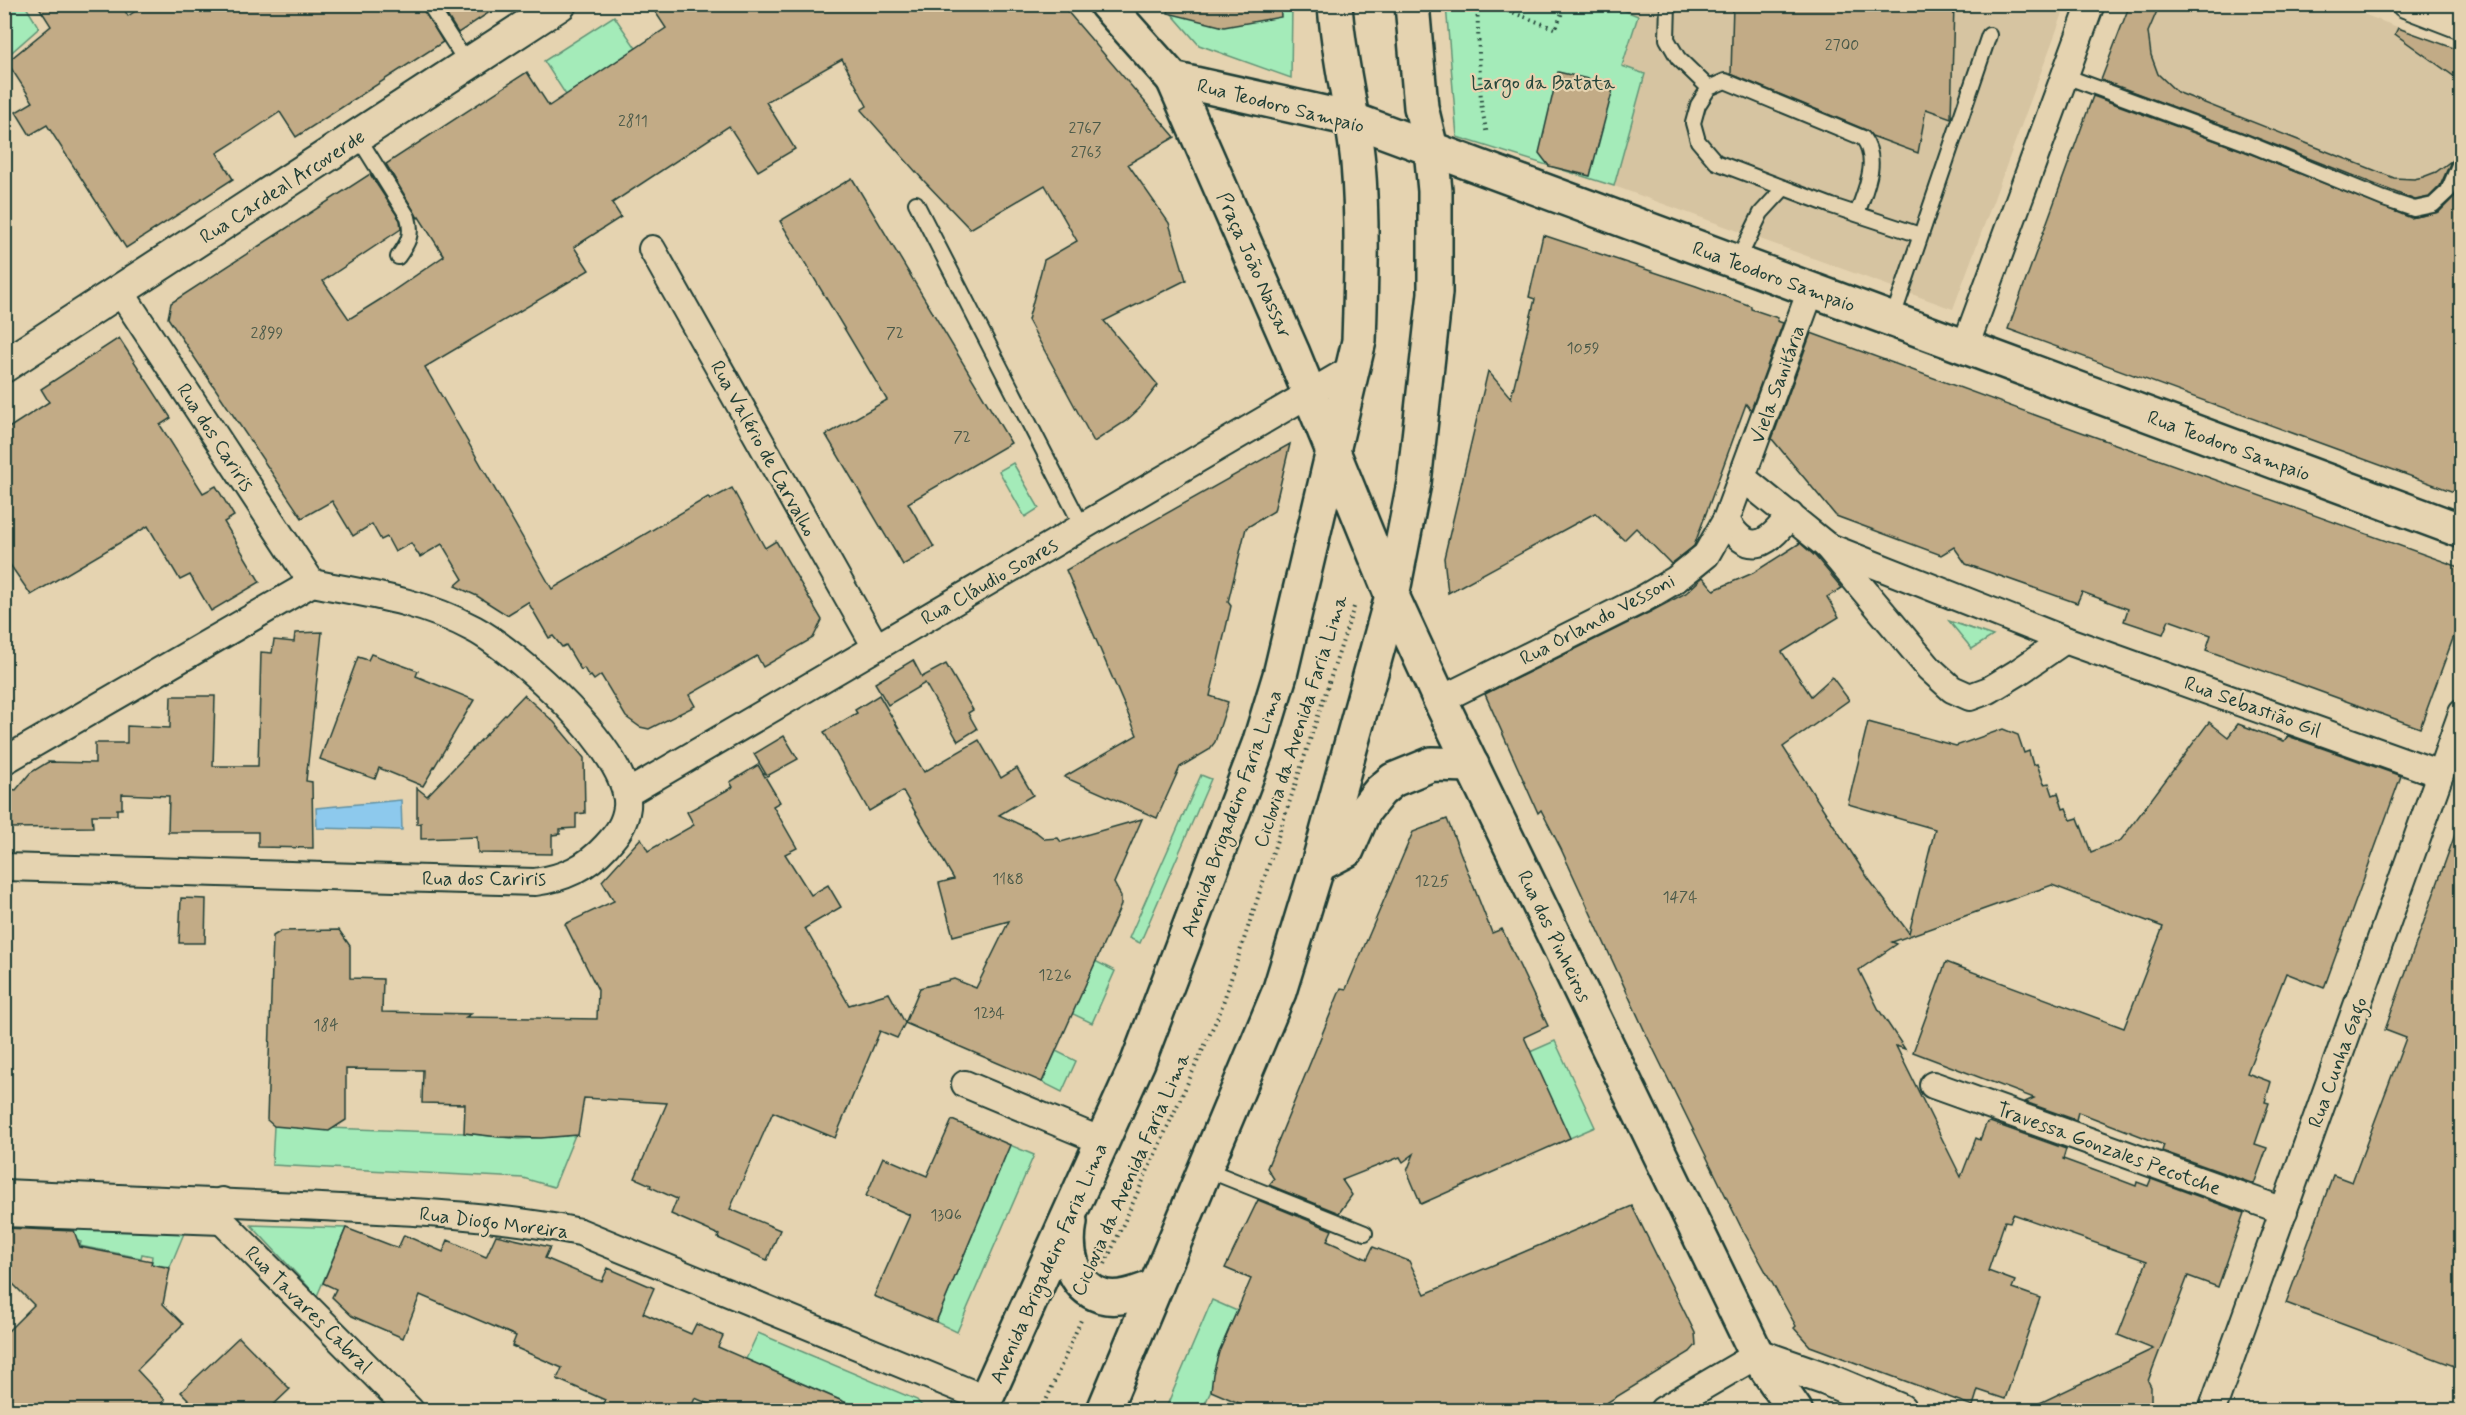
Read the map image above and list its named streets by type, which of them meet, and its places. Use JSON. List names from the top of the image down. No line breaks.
{"streets":{"main road":["Rua Teodoro Sampaio","Praça João Nassar","Avenida Brigadeiro Faria Lima","Rua dos Pinheiros"],"street":["Rua Cardeal Arcoverde","Viela Sanitária","Rua dos Cariris","Rua Valério de Carvalho","Rua Cláudio Soares","Rua Orlando Vessoni","Rua Sebastião Gil","Rua Cunha Gago","Travessa Gonzales Pecotche","Rua Diogo Moreira","Rua Tavares Cabral"],"path":["Ciclovia da Avenida Faria Lima"]},"crossings":[["Rua Teodoro Sampaio","Praça João Nassar"],["Rua Teodoro Sampaio","Viela Sanitária"],["Rua Teodoro Sampaio","Avenida Brigadeiro Faria Lima"],["Rua Cardeal Arcoverde","Rua dos Cariris"],["Praça João Nassar","Rua Cláudio Soares"],["Praça João Nassar","Avenida Brigadeiro Faria Lima"],["Praça João Nassar","Rua dos Pinheiros"],["Viela Sanitária","Rua Orlando Vessoni"],["Viela Sanitária","Rua Sebastião Gil"],["Rua dos Cariris","Rua Cláudio Soares"],["Rua Valério de Carvalho","Rua Cláudio Soares"],["Rua Cláudio Soares","Avenida Brigadeiro Faria Lima"],["Rua Orlando Vessoni","Rua Sebastião Gil"],["Rua Orlando Vessoni","Rua dos Pinheiros"],["Rua Sebastião Gil","Rua Cunha Gago"],["Avenida Brigadeiro Faria Lima","Rua dos Pinheiros"],["Avenida Brigadeiro Faria Lima","Rua Diogo Moreira"],["Rua Cunha Gago","Travessa Gonzales Pecotche"],["Rua Diogo Moreira","Rua Tavares Cabral"]],"parks":["Largo da Batata"],"house_numbers":["2700","2811","2767","2763","2899","72","1059","72","1188","1225","1474","1226","1234","184","1306"]}
